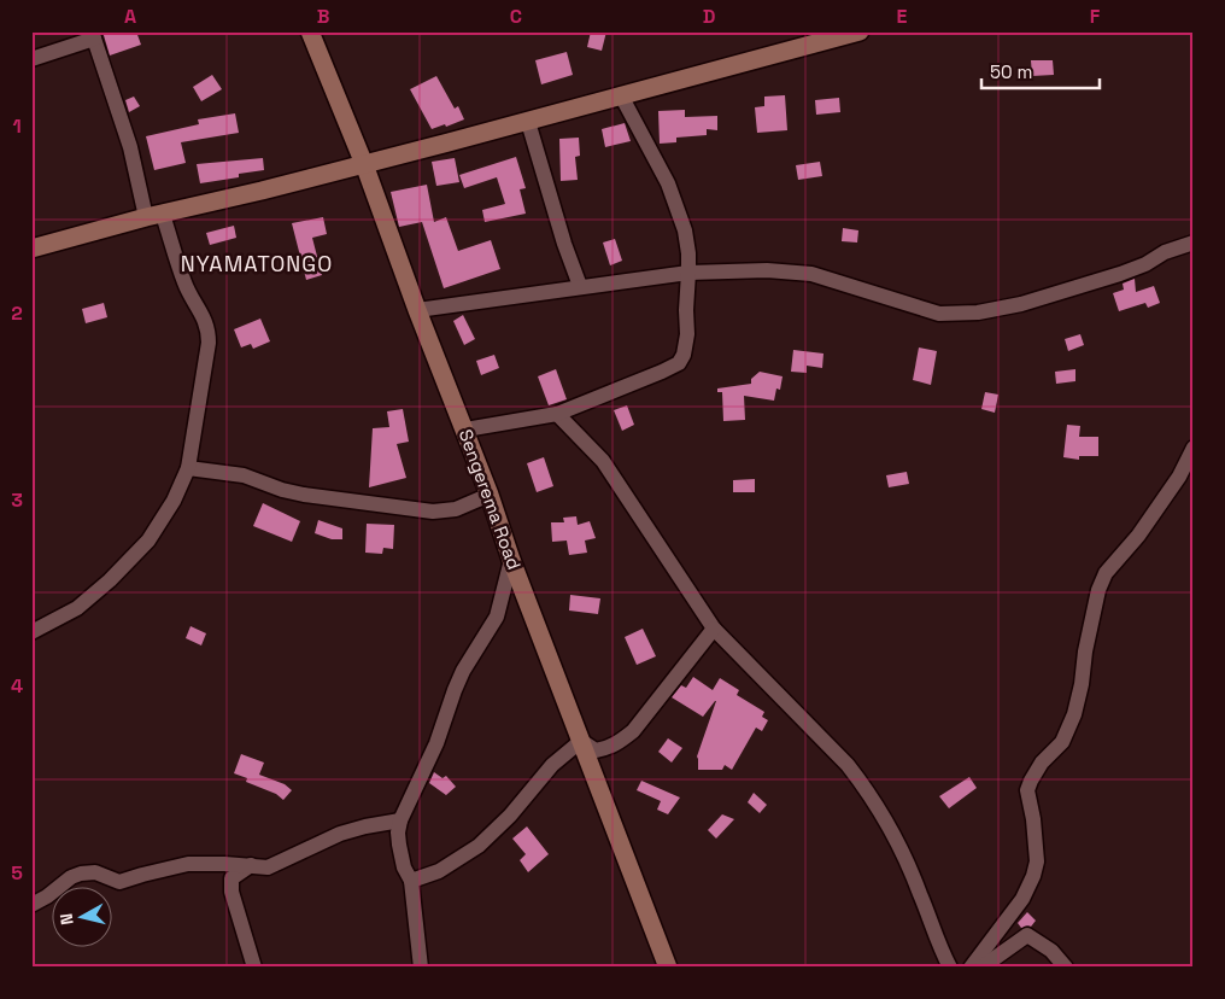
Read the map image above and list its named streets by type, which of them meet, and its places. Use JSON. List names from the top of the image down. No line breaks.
{"streets":{"main road":["Sengerema Road"]},"districts":["NYAMATONGO"],"scale_bar":"50 m","north":"left","grid":{"columns":["A","B","C","D","E","F"],"rows":["1","2","3","4","5"]}}
